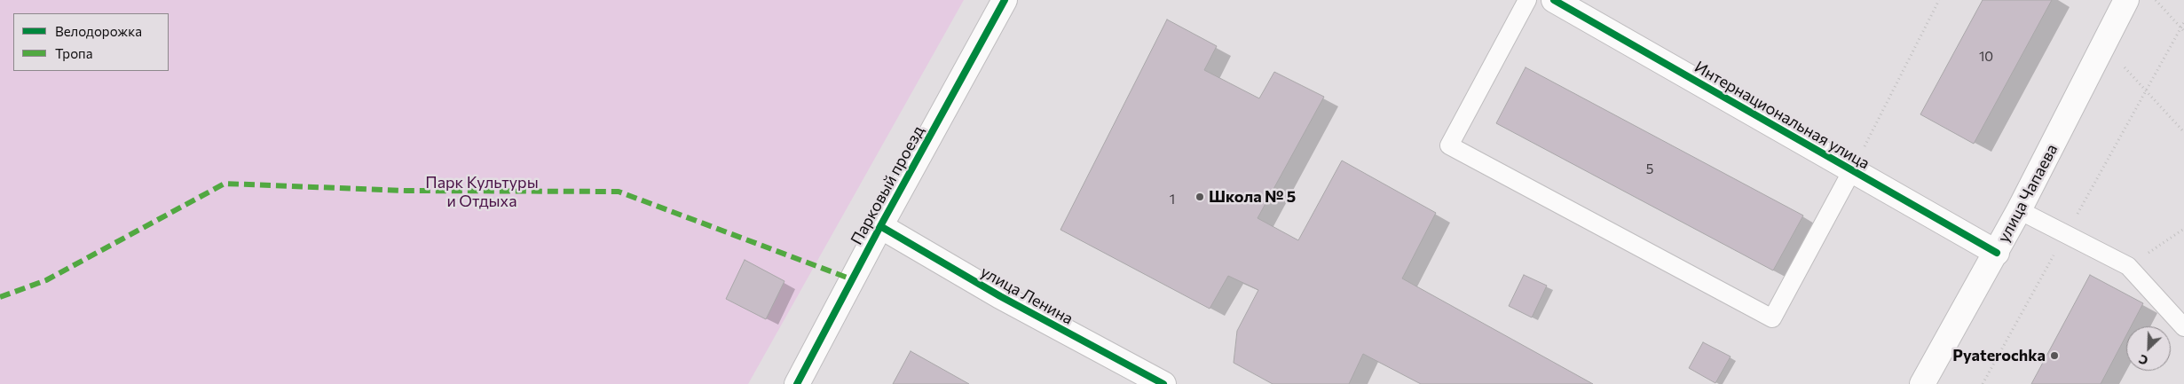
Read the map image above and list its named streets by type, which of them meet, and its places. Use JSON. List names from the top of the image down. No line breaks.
{"streets":{"street":["Интернациональная улица","Парковый проезд","улица Чапаева","улица Ленина"]},"crossings":[["Интернациональная улица","улица Чапаева"],["Парковый проезд","улица Ленина"]],"parks":["Парк Культуры и Отдыха"],"places":["Школа № 5","Pyaterochka"],"house_numbers":["10","5","1"],"legend":["Велодорожка","Тропа"],"north":"bottom left"}
